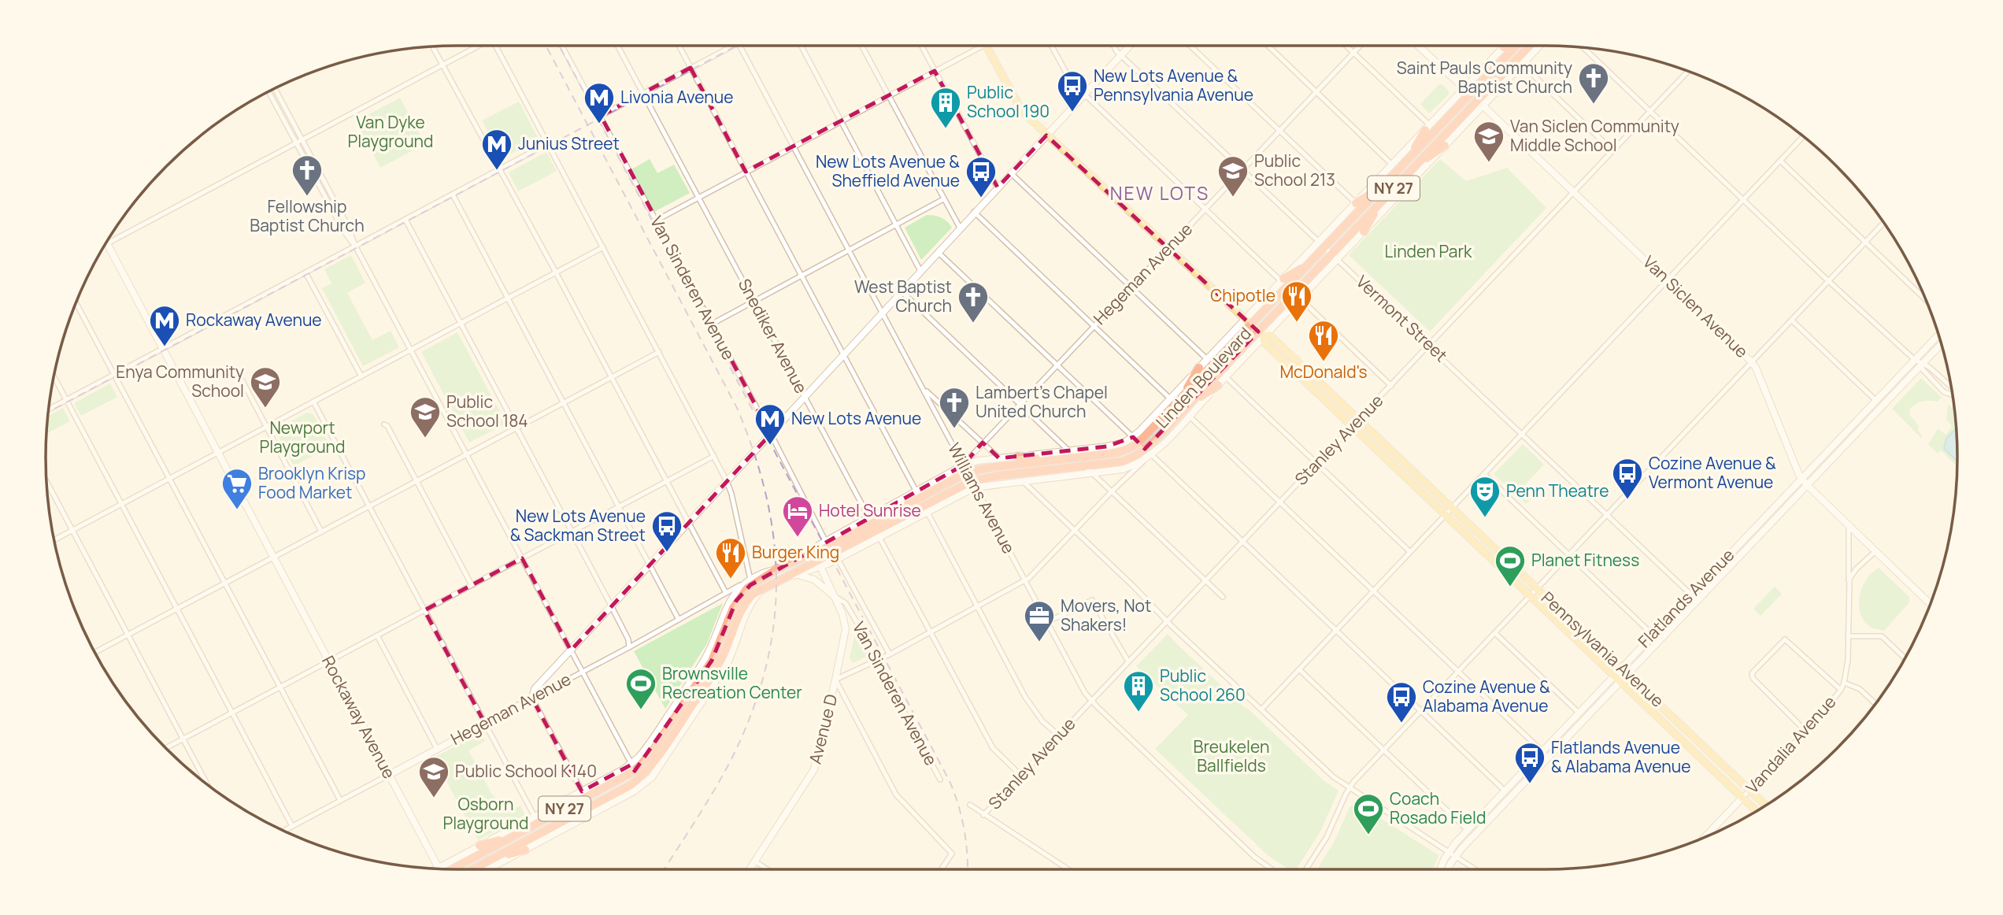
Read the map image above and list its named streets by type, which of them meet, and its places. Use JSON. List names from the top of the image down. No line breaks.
{"streets":{"highway":["NY 27","Linden Boulevard"],"main road":["Pennsylvania Avenue"],"street":["Hegeman Avenue","Van Sinderen Avenue","Van Siclen Avenue","Vermont Street","Snediker Avenue","Stanley Avenue","Williams Avenue","Flatlands Avenue","Rockaway Avenue","Avenue D","Vandalia Avenue"]},"crossings":[["Hegeman Avenue","Vermont Street"],["Hegeman Avenue","Linden Boulevard"],["Hegeman Avenue","Williams Avenue"],["Hegeman Avenue","Pennsylvania Avenue"],["Hegeman Avenue","Rockaway Avenue"],["Van Sinderen Avenue","Linden Boulevard"],["Van Sinderen Avenue","Avenue D"],["Van Siclen Avenue","Linden Boulevard"],["Van Siclen Avenue","Stanley Avenue"],["Van Siclen Avenue","Flatlands Avenue"],["Van Siclen Avenue","Vandalia Avenue"],["Vermont Street","Linden Boulevard"],["Vermont Street","Stanley Avenue"],["Vermont Street","Flatlands Avenue"],["Snediker Avenue","Linden Boulevard"],["Snediker Avenue","Stanley Avenue"],["Linden Boulevard","Williams Avenue"],["Linden Boulevard","Pennsylvania Avenue"],["Stanley Avenue","Williams Avenue"],["Stanley Avenue","Pennsylvania Avenue"],["Flatlands Avenue","Pennsylvania Avenue"],["Pennsylvania Avenue","Vandalia Avenue"]],"districts":["NEW LOTS"],"parks":["Van Dyke Playground","Linden Park","Newport Playground","Breukelen Ballfields","Osborn Playground"],"places":{"church":["Saint Pauls Community Baptist Church","Fellowship Baptist Church","West Baptist Church","Lambert's Chapel United Church"],"bus stop":["New Lots Avenue & Pennsylvania Avenue","New Lots Avenue & Sheffield Avenue","Cozine Avenue & Vermont Avenue","New Lots Avenue & Sackman Street","Cozine Avenue & Alabama Avenue","Flatlands Avenue & Alabama Avenue"],"metro station":["Livonia Avenue","Junius Street","Rockaway Avenue","New Lots Avenue"],"building":["Public School 190","Public School 260"],"school or university":["Van Siclen Community Middle School","Public School 213","Enya Community School","Public School 184","Public School K140"],"restaurant":["Chipotle","McDonald's","Burger King"],"supermarket":["Brooklyn Krisp Food Market"],"theatre":["Penn Theatre"],"hotel":["Hotel Sunrise"],"sports":["Planet Fitness","Brownsville Recreation Center","Coach Rosado Field"],"office":["Movers, Not Shakers!"]}}
